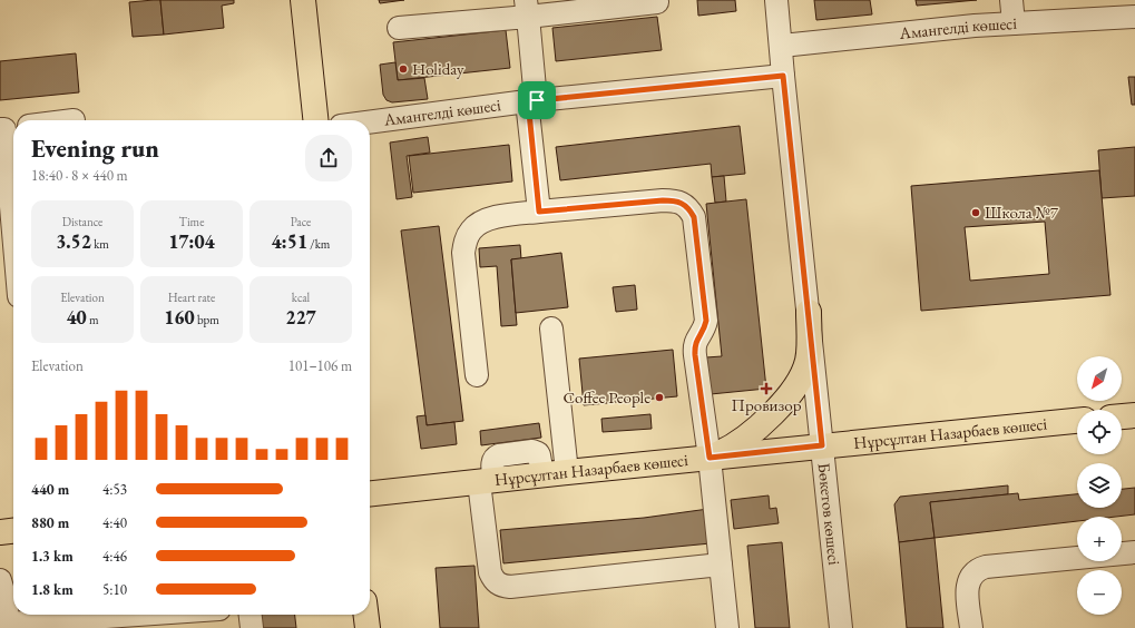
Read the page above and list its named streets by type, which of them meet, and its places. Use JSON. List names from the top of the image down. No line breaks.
{"streets":{"main road":["Нұрсұлтан Назарбаев көшесі"],"street":["Амангелді көшесі","Бөкетов көшесі"]},"crossings":[["Амангелді көшесі","Бөкетов көшесі"],["Нұрсұлтан Назарбаев көшесі","Бөкетов көшесі"]],"places":{"other":["Holiday","Школа №7","Coffee People"],"health":["Провизор"]},"north":"bottom left","page":{"heading":["Evening run","18:40 · 8 × 440 m"],"stats":[["Distance","3.52 km"],["Time","17:04"],["Pace","4:51 /km"],["Elevation","40 m"],["Heart rate","160 bpm"],["kcal","227"]],"chart":["Elevation","101–106 m"],"map_buttons":["+","−"],"list":[{"name":"440 m","note":"4:53"},{"name":"880 m","note":"4:40"},{"name":"1.3 km","note":"4:46"},{"name":"1.8 km","note":"5:10"}]}}
